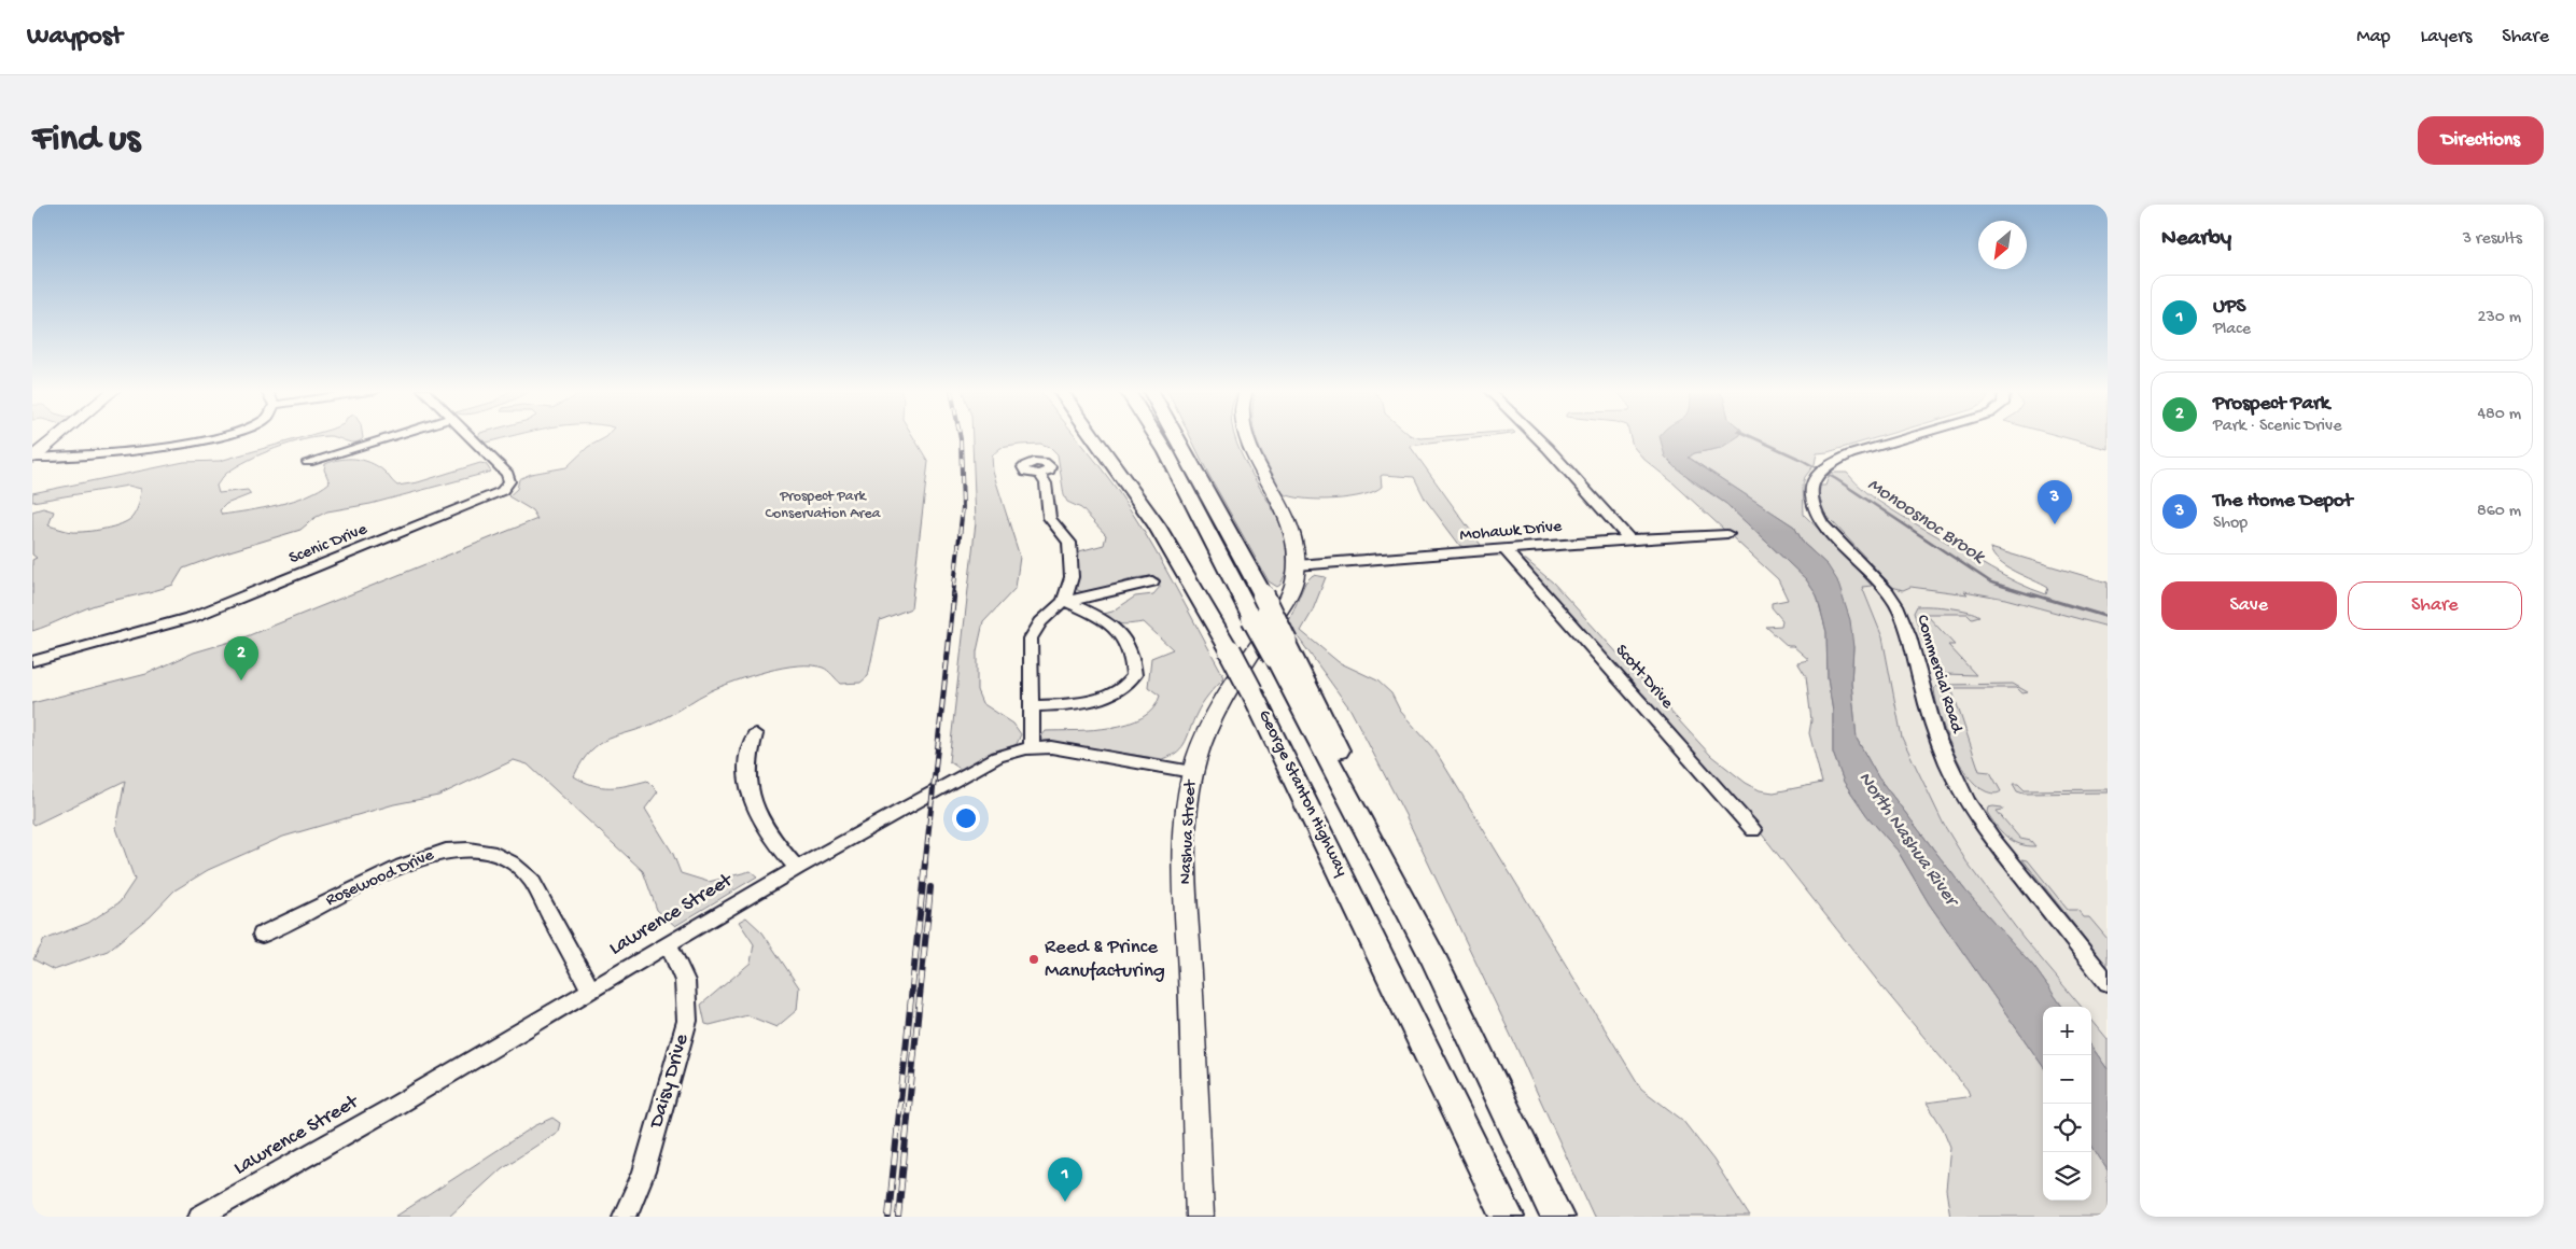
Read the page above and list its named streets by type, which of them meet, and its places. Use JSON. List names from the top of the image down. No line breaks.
{"streets":{"highway":["George Stanton Highway"],"main road":["Nashua Street"],"street":["Mohawk Drive","Scenic Drive","Commercial Road","Scott Drive","Rosewood Drive","Lawrence Street","Daisy Drive"]},"crossings":[["Mohawk Drive","Scott Drive"],["Mohawk Drive","Nashua Street"],["Nashua Street","Lawrence Street"],["Rosewood Drive","Lawrence Street"],["Lawrence Street","Daisy Drive"]],"water":["Monoosnoc Brook","North Nashua River"],"parks":["Prospect Park Conservation Area"],"places":["Reed & Prince Manufacturing"],"north":"bottom left","page":{"header":"Waypost","nav":["Map","Layers","Share"],"buttons":["Directions",["Save","Share"]],"title":"Find us","heading":["Nearby","3 results"],"list":[{"mark":"1","name":"UPS","note":"Place","value":"230 m"},{"mark":"2","name":"Prospect Park","note":"Park · Scenic Drive","value":"480 m"},{"mark":"3","name":"The Home Depot","note":"Shop","value":"860 m"}],"pins":["3","2","1"],"map_buttons":["+","−"]}}
